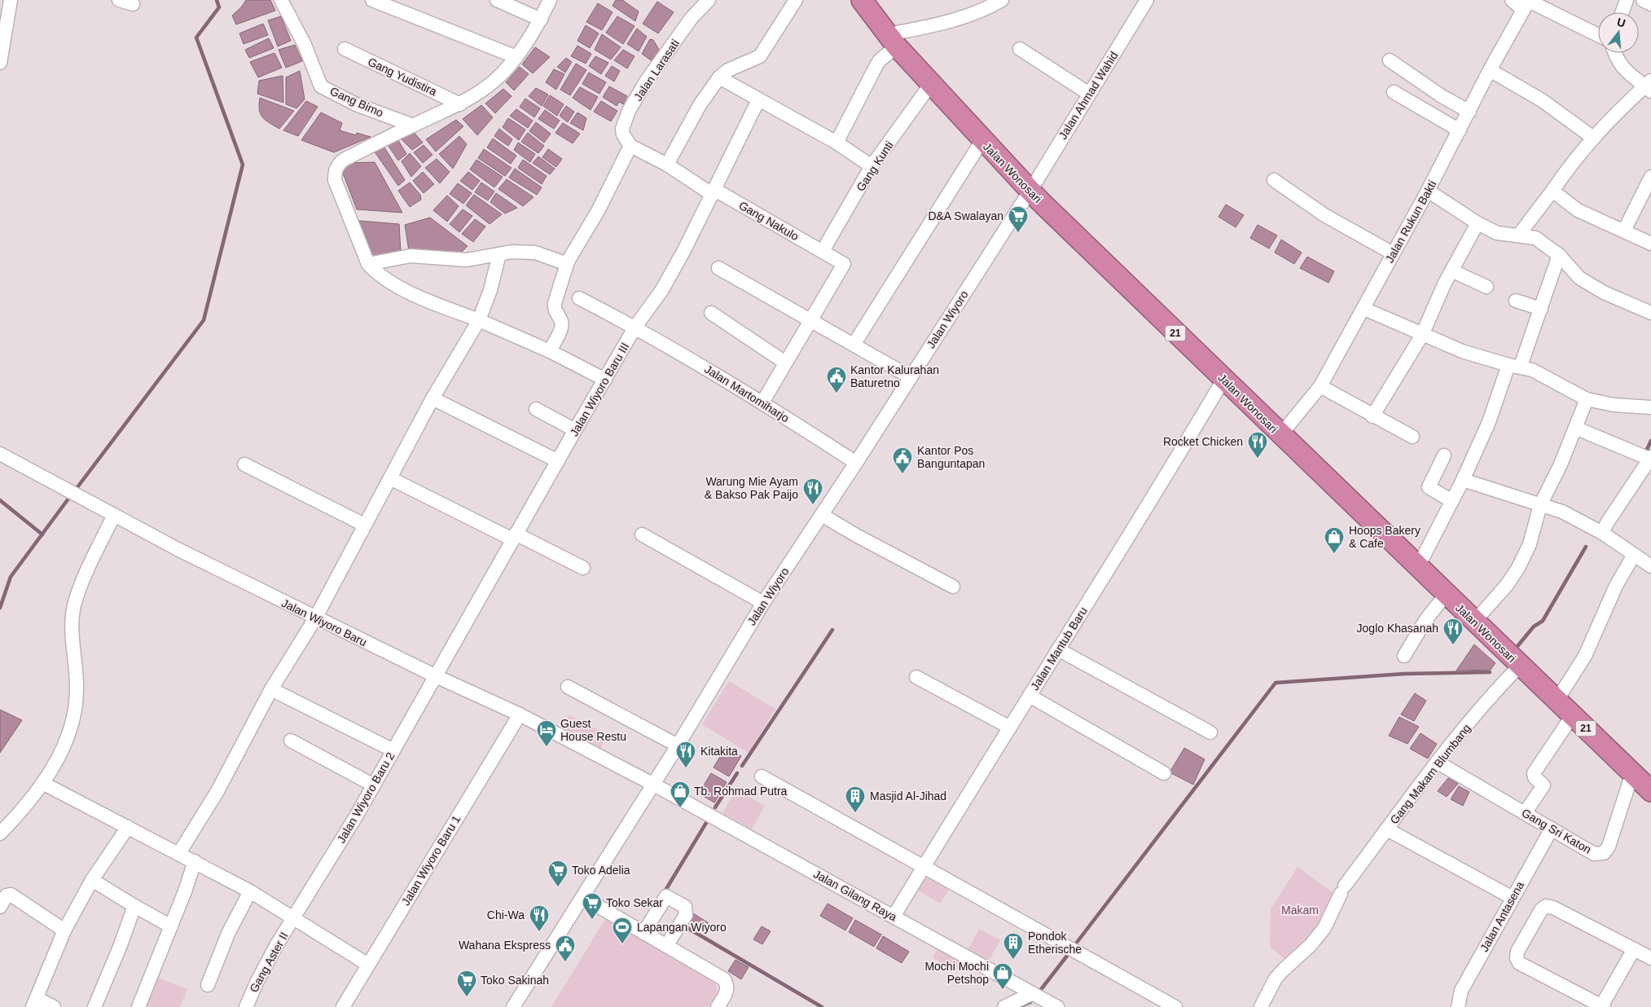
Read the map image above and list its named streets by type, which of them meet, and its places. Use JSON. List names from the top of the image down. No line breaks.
{"streets":{"highway":["Jalan Wonosari","21"],"street":["Jalan Larasati","Gang Yudistira","Jalan Ahmad Wahid","Gang Bimo","Gang Kunti","Gang Nakulo","Jalan Rukun Bakti","Jalan Wiyoro","Jalan Wiyoro Baru III","Jalan Martomiharjo","Jalan Wiyoro Baru","Jalan Mantub Baru","Gang Makam Blumbang","Jalan Wiyoro Baru 2","Gang Sri Katon","Jalan Wiyoro Baru 1","Jalan Gilang Raya","Jalan Antasena","Gang Aster II"]},"crossings":[["Jalan Larasati","Gang Nakulo"],["Jalan Ahmad Wahid","Jalan Wonosari"],["Jalan Ahmad Wahid","Jalan Wiyoro"],["Gang Kunti","Jalan Wonosari"],["Gang Kunti","Gang Nakulo"],["Jalan Wonosari","Jalan Rukun Bakti"],["Jalan Wonosari","Jalan Wiyoro"],["Jalan Wonosari","Jalan Mantub Baru"],["Jalan Wonosari","Gang Makam Blumbang"],["Jalan Wonosari","Gang Sri Katon"],["Gang Nakulo","Jalan Wiyoro Baru III"],["Jalan Wiyoro","Jalan Martomiharjo"],["Jalan Wiyoro","Jalan Wiyoro Baru"],["Jalan Wiyoro","Jalan Gilang Raya"],["Jalan Wiyoro Baru III","Jalan Martomiharjo"],["Jalan Wiyoro Baru III","Jalan Wiyoro Baru"],["Jalan Wiyoro Baru III","Jalan Wiyoro Baru 2"],["Jalan Wiyoro Baru","Jalan Wiyoro Baru 2"],["Jalan Wiyoro Baru","Jalan Wiyoro Baru 1"],["Jalan Wiyoro Baru","Jalan Gilang Raya"],["Jalan Mantub Baru","Jalan Gilang Raya"],["Gang Makam Blumbang","Gang Sri Katon"],["Jalan Wiyoro Baru 2","Gang Aster II"],["Gang Sri Katon","Jalan Antasena"]],"parks":["Makam"],"places":{"supermarket":["D&A Swalayan","Toko Adelia","Toko Sekar","Toko Sakinah"],"public building":["Kantor Kalurahan Baturetno","Kantor Pos Banguntapan","Wahana Ekspress"],"restaurant":["Rocket Chicken","Warung Mie Ayam & Bakso Pak Paijo","Joglo Khasanah","Kitakita","Chi-Wa"],"shop":["Hoops Bakery & Cafe","Tb. Rohmad Putra","Mochi Mochi Petshop"],"hotel":["Guest House Restu"],"building":["Masjid Al-Jihad","Pondok Etherische"],"sports":["Lapangan Wiyoro"]},"north":"top"}
